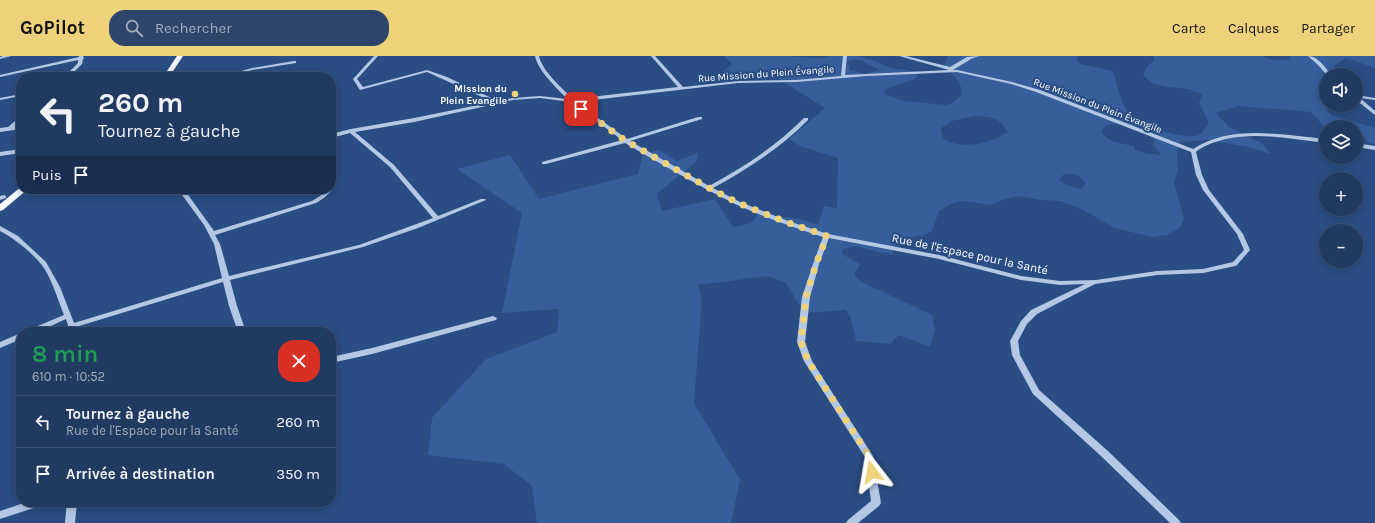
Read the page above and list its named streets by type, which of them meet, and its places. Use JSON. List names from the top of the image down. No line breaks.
{"streets":{"street":["Rue Mission du Plein Évangile","Rue de l'Espace pour la Santé"]},"crossings":[["Rue Mission du Plein Évangile","Rue de l'Espace pour la Santé"]],"places":["Mission du Plein Evangile"],"page":{"header":"GoPilot","search":"Rechercher","nav":["Carte","Calques","Partager"],"map_buttons":["+","−"],"turn":["260 m","Tournez à gauche"],"then":"Puis","heading":["8 min","610 m · 10:52"],"list":[{"name":"Tournez à gauche","note":"Rue de l'Espace pour la Santé","value":"260 m"},{"name":"Arrivée à destination","value":"350 m"}]}}
